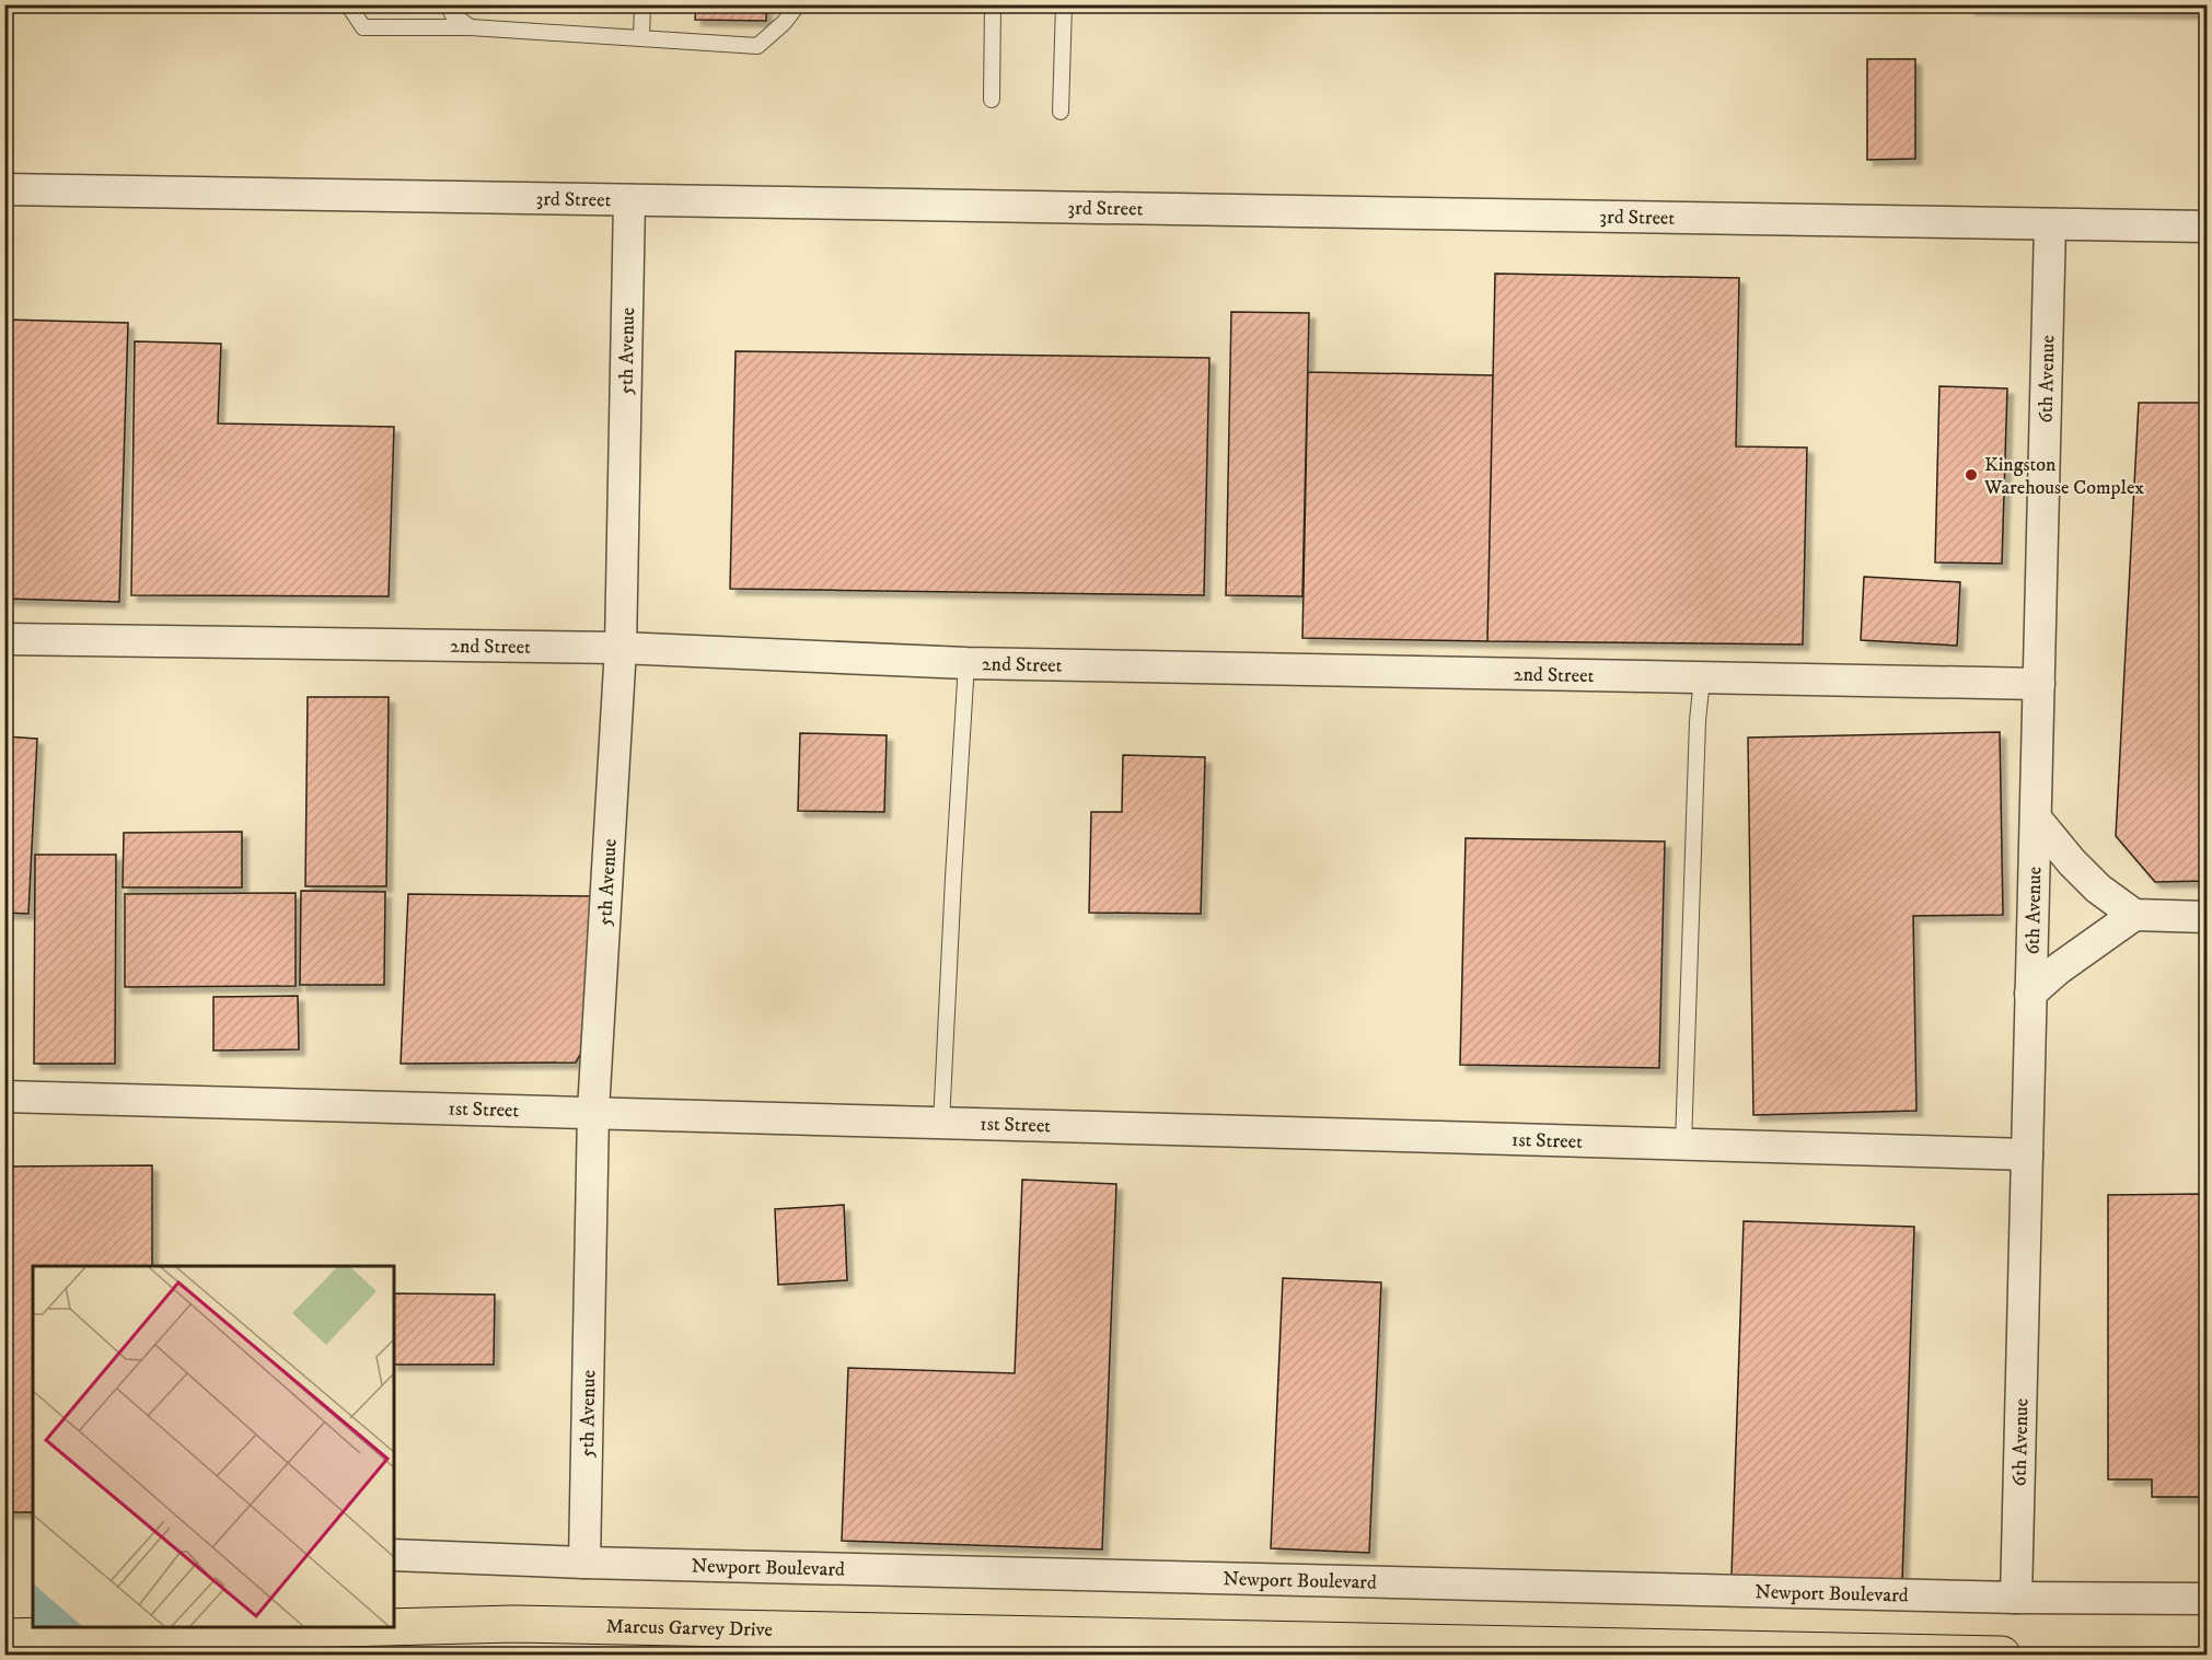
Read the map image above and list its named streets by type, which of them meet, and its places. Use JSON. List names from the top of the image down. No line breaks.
{"streets":{"highway":["Marcus Garvey Drive"],"street":["3rd Street","5th Avenue","6th Avenue","2nd Street","1st Street","Newport Boulevard"]},"crossings":[["3rd Street","5th Avenue"],["3rd Street","6th Avenue"],["5th Avenue","2nd Street"],["5th Avenue","1st Street"],["5th Avenue","Newport Boulevard"],["6th Avenue","2nd Street"],["6th Avenue","1st Street"],["6th Avenue","Newport Boulevard"]],"places":["Kingston Warehouse Complex"]}
